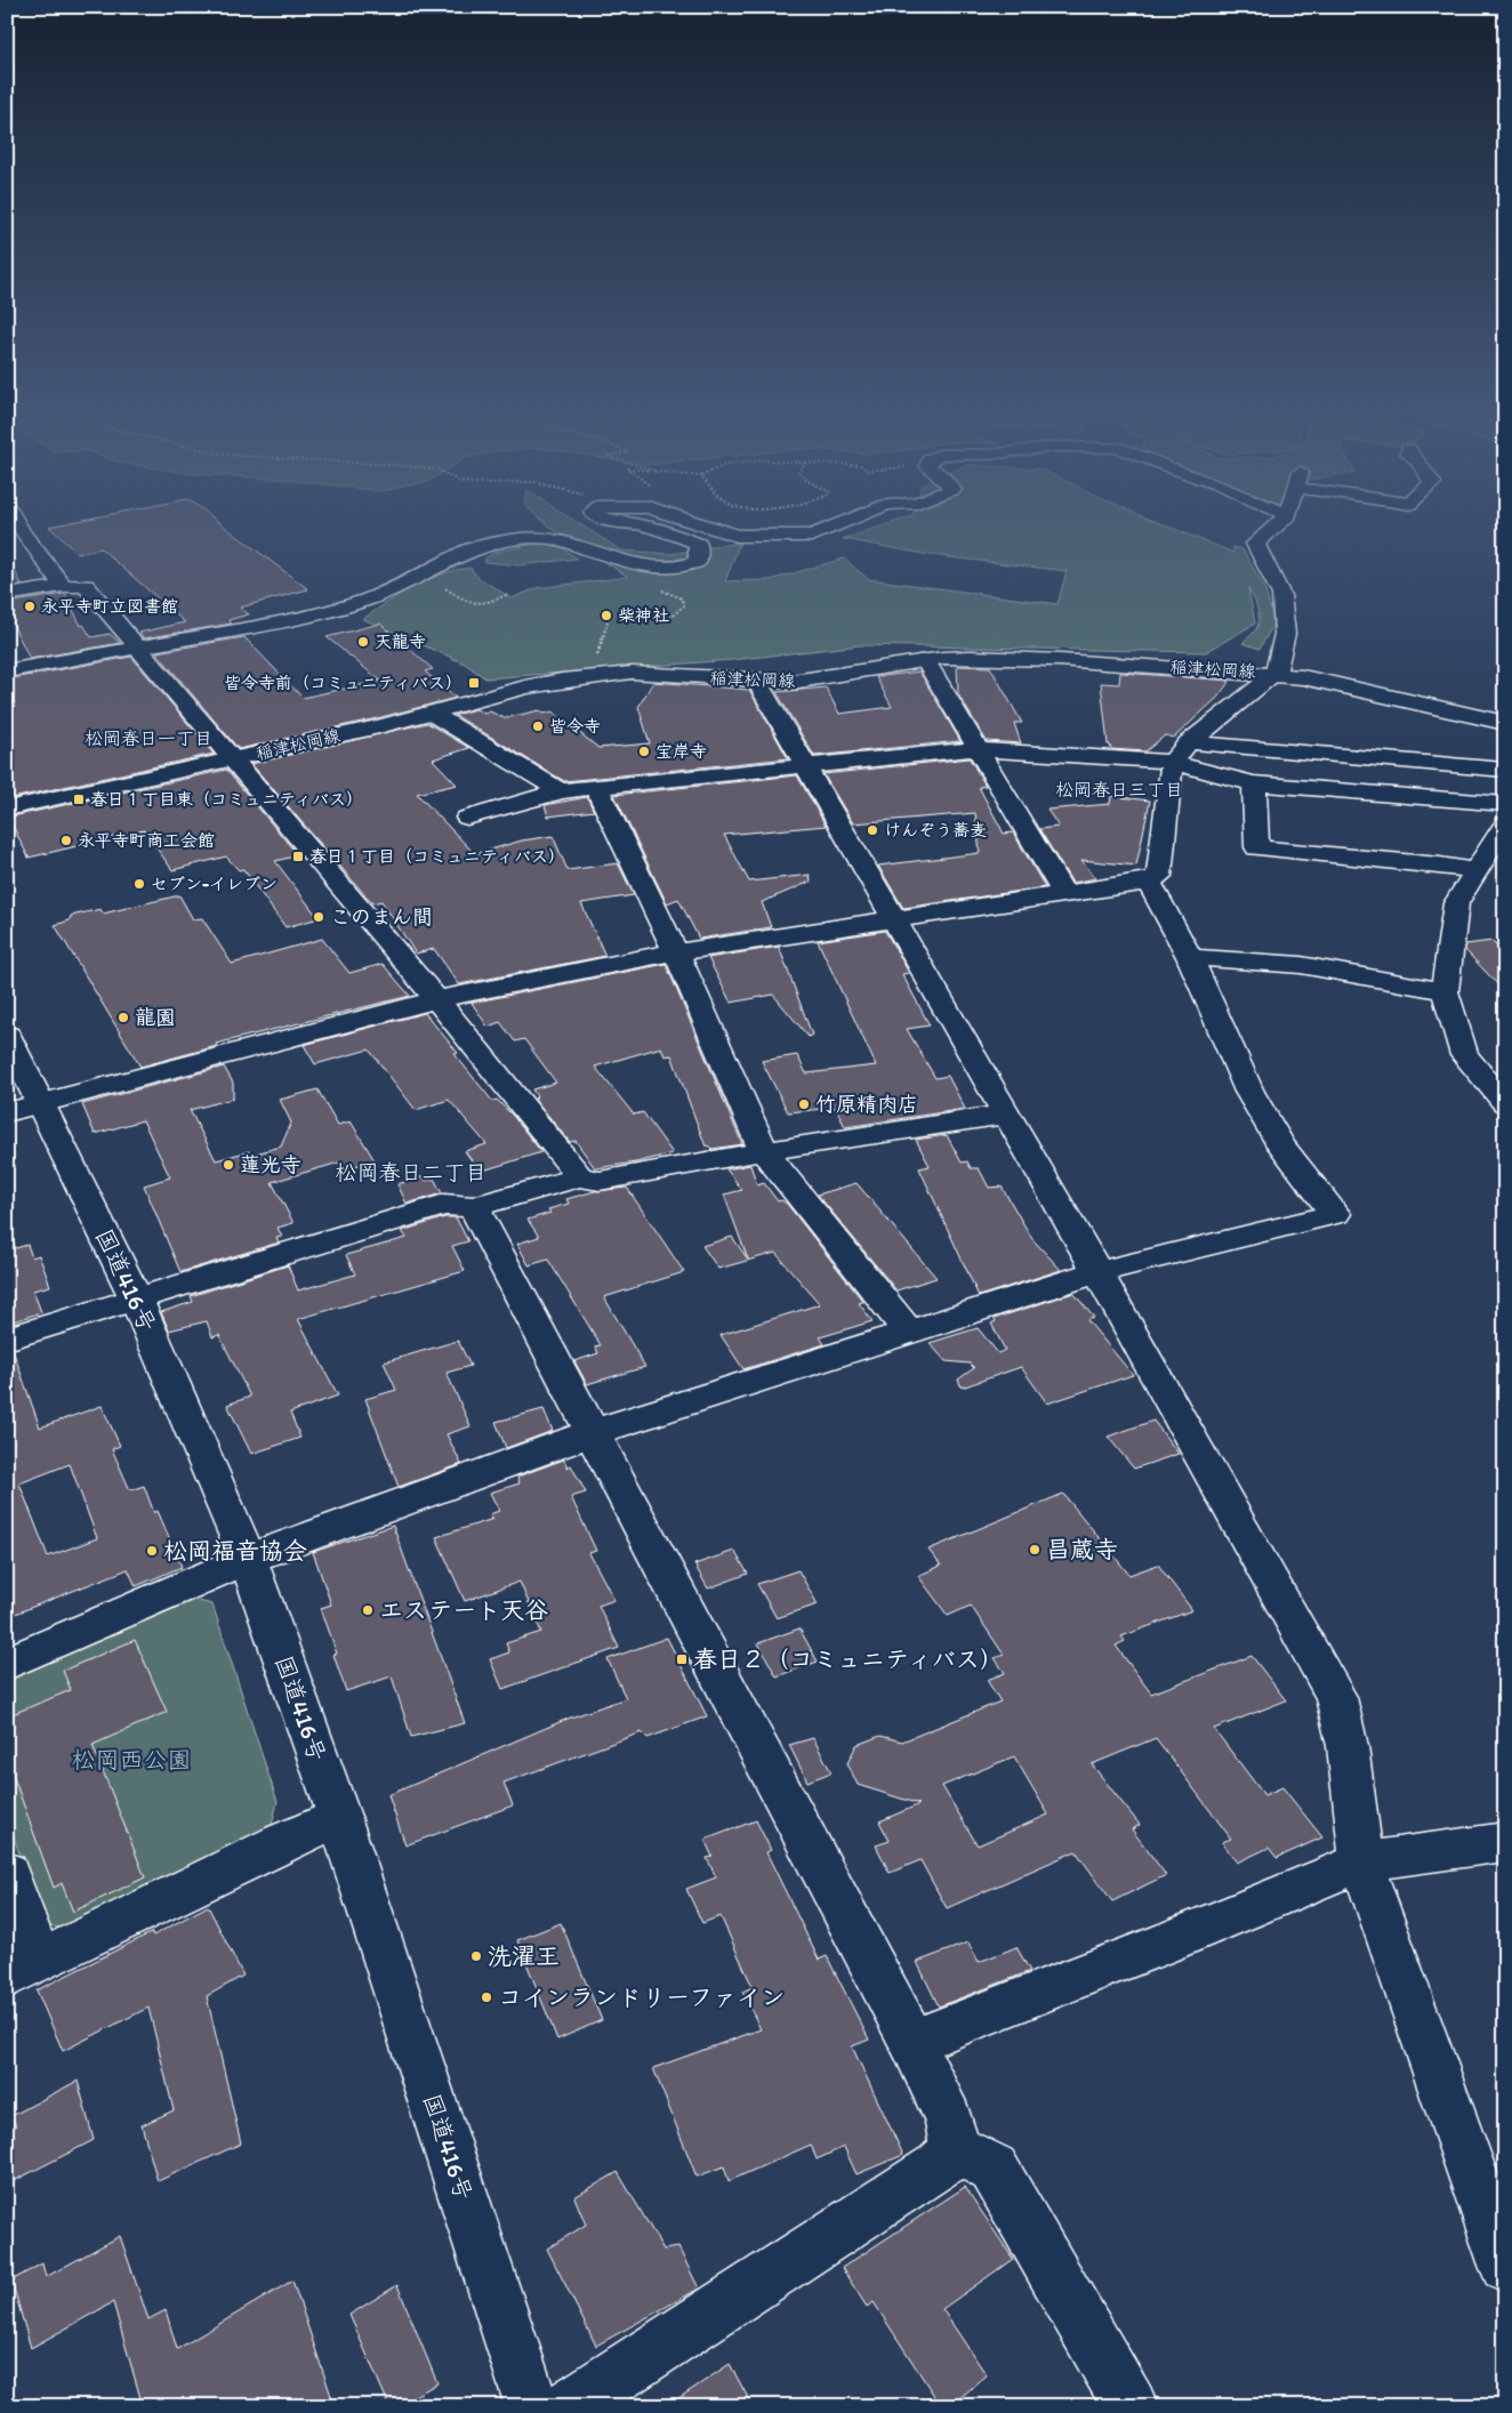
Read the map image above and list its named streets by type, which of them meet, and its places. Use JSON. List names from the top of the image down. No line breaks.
{"streets":{"main road":["稲津松岡線","国道416号"]},"districts":["松岡春日一丁目","松岡春日三丁目","松岡春日二丁目"],"parks":["松岡西公園"],"places":{"other":["永平寺町立図書館","柴神社","天龍寺","皆令寺","宝岸寺","けんぞう蕎麦","永平寺町商工会館","セブン-イレブン","このまん間","龍園","竹原精肉店","蓮光寺","昌蔵寺","松岡福音協会","エステート天谷","洗濯王","コインランドリーファイン"],"transit":["皆令寺前（コミュニティバス）","春日１丁目東（コミュニティバス）","春日１丁目（コミュニティバス）","春日２（コミュニティバス）"]}}
